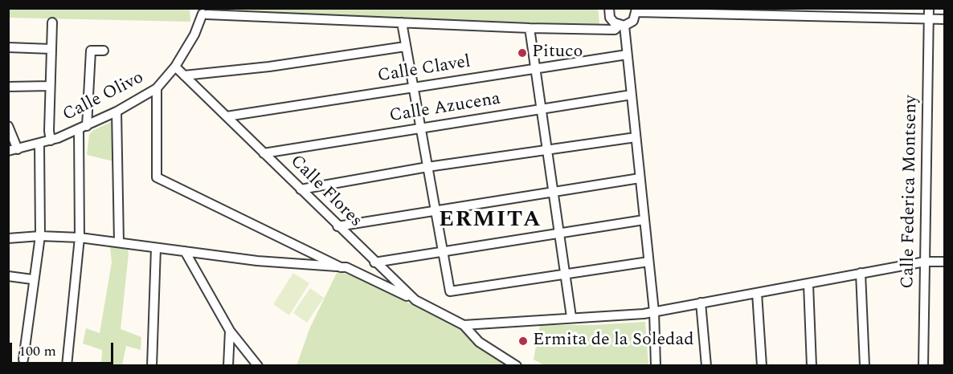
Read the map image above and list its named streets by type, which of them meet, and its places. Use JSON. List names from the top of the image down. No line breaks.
{"streets":{"street":["Calle Clavel","Calle Olivo","Calle Azucena","Calle Flores","Calle Federica Montseny"]},"crossings":[["Calle Clavel","Calle Flores"],["Calle Olivo","Calle Flores"],["Calle Azucena","Calle Flores"]],"districts":["ERMITA"],"places":["Pituco","Ermita de la Soledad"],"scale_bar":"100 m"}
